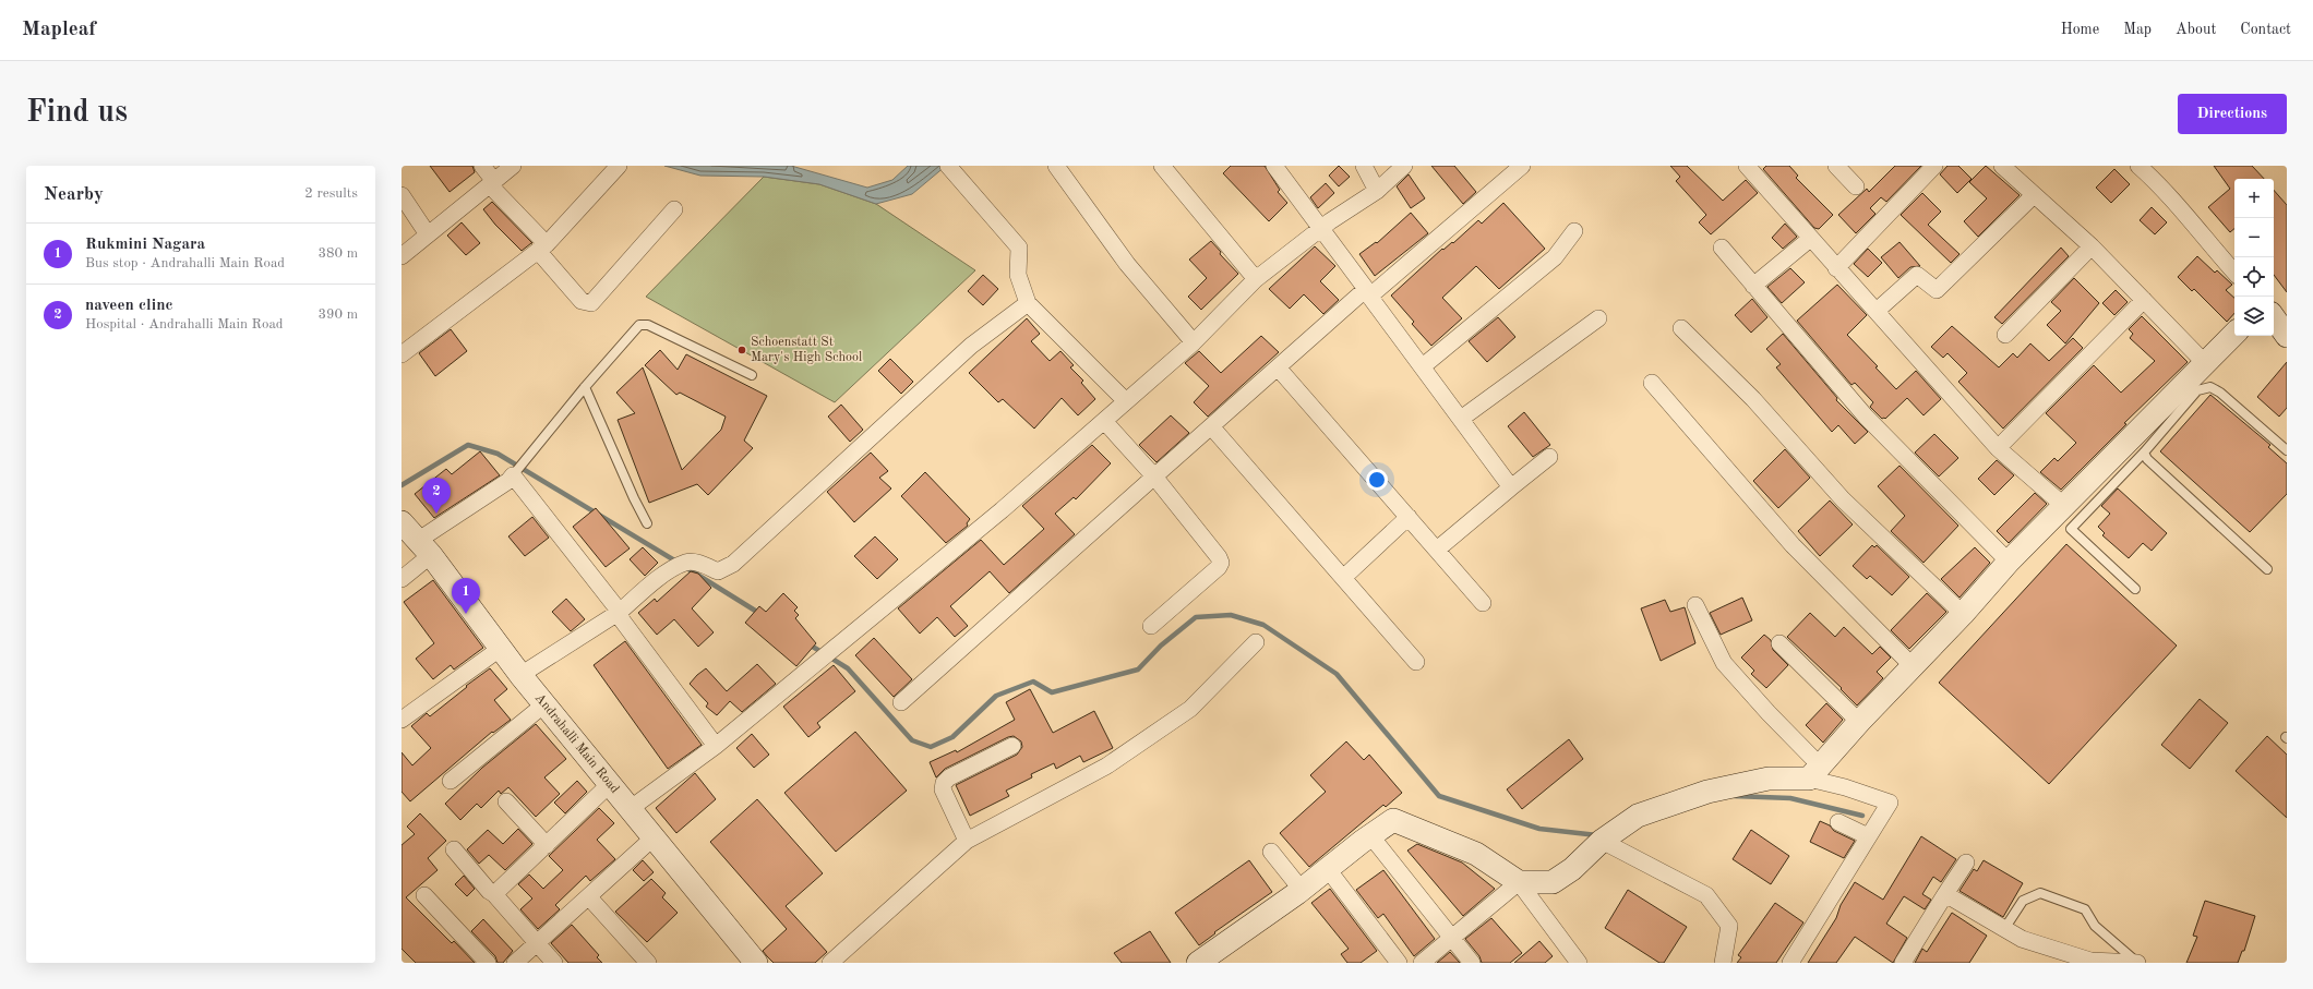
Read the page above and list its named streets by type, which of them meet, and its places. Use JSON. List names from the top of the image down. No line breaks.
{"streets":{"street":["Andrahalli Main Road"]},"places":["Schoenstatt St Mary's High School"],"page":{"header":"Mapleaf","nav":["Home","Map","About","Contact"],"buttons":"Directions","title":"Find us","heading":["Nearby","2 results"],"map_buttons":["+","−"],"list":[{"mark":"1","name":"Rukmini Nagara","note":"Bus stop · Andrahalli Main Road","value":"380 m"},{"mark":"2","name":"naveen clinc","note":"Hospital · Andrahalli Main Road","value":"390 m"}],"pins":["2","1"]}}
